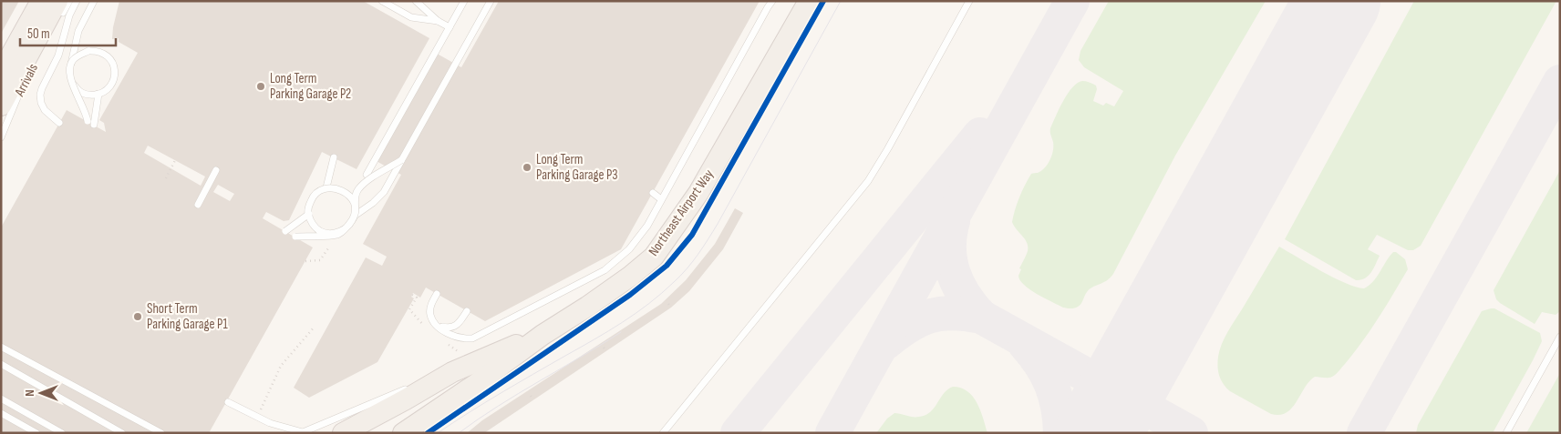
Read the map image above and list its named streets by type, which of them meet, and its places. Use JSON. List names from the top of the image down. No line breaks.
{"streets":{"main road":["Arrivals","Northeast Airport Way"]},"places":["Long Term Parking Garage P2","Long Term Parking Garage P3","Short Term Parking Garage P1"],"scale_bar":"50 m","north":"left"}
